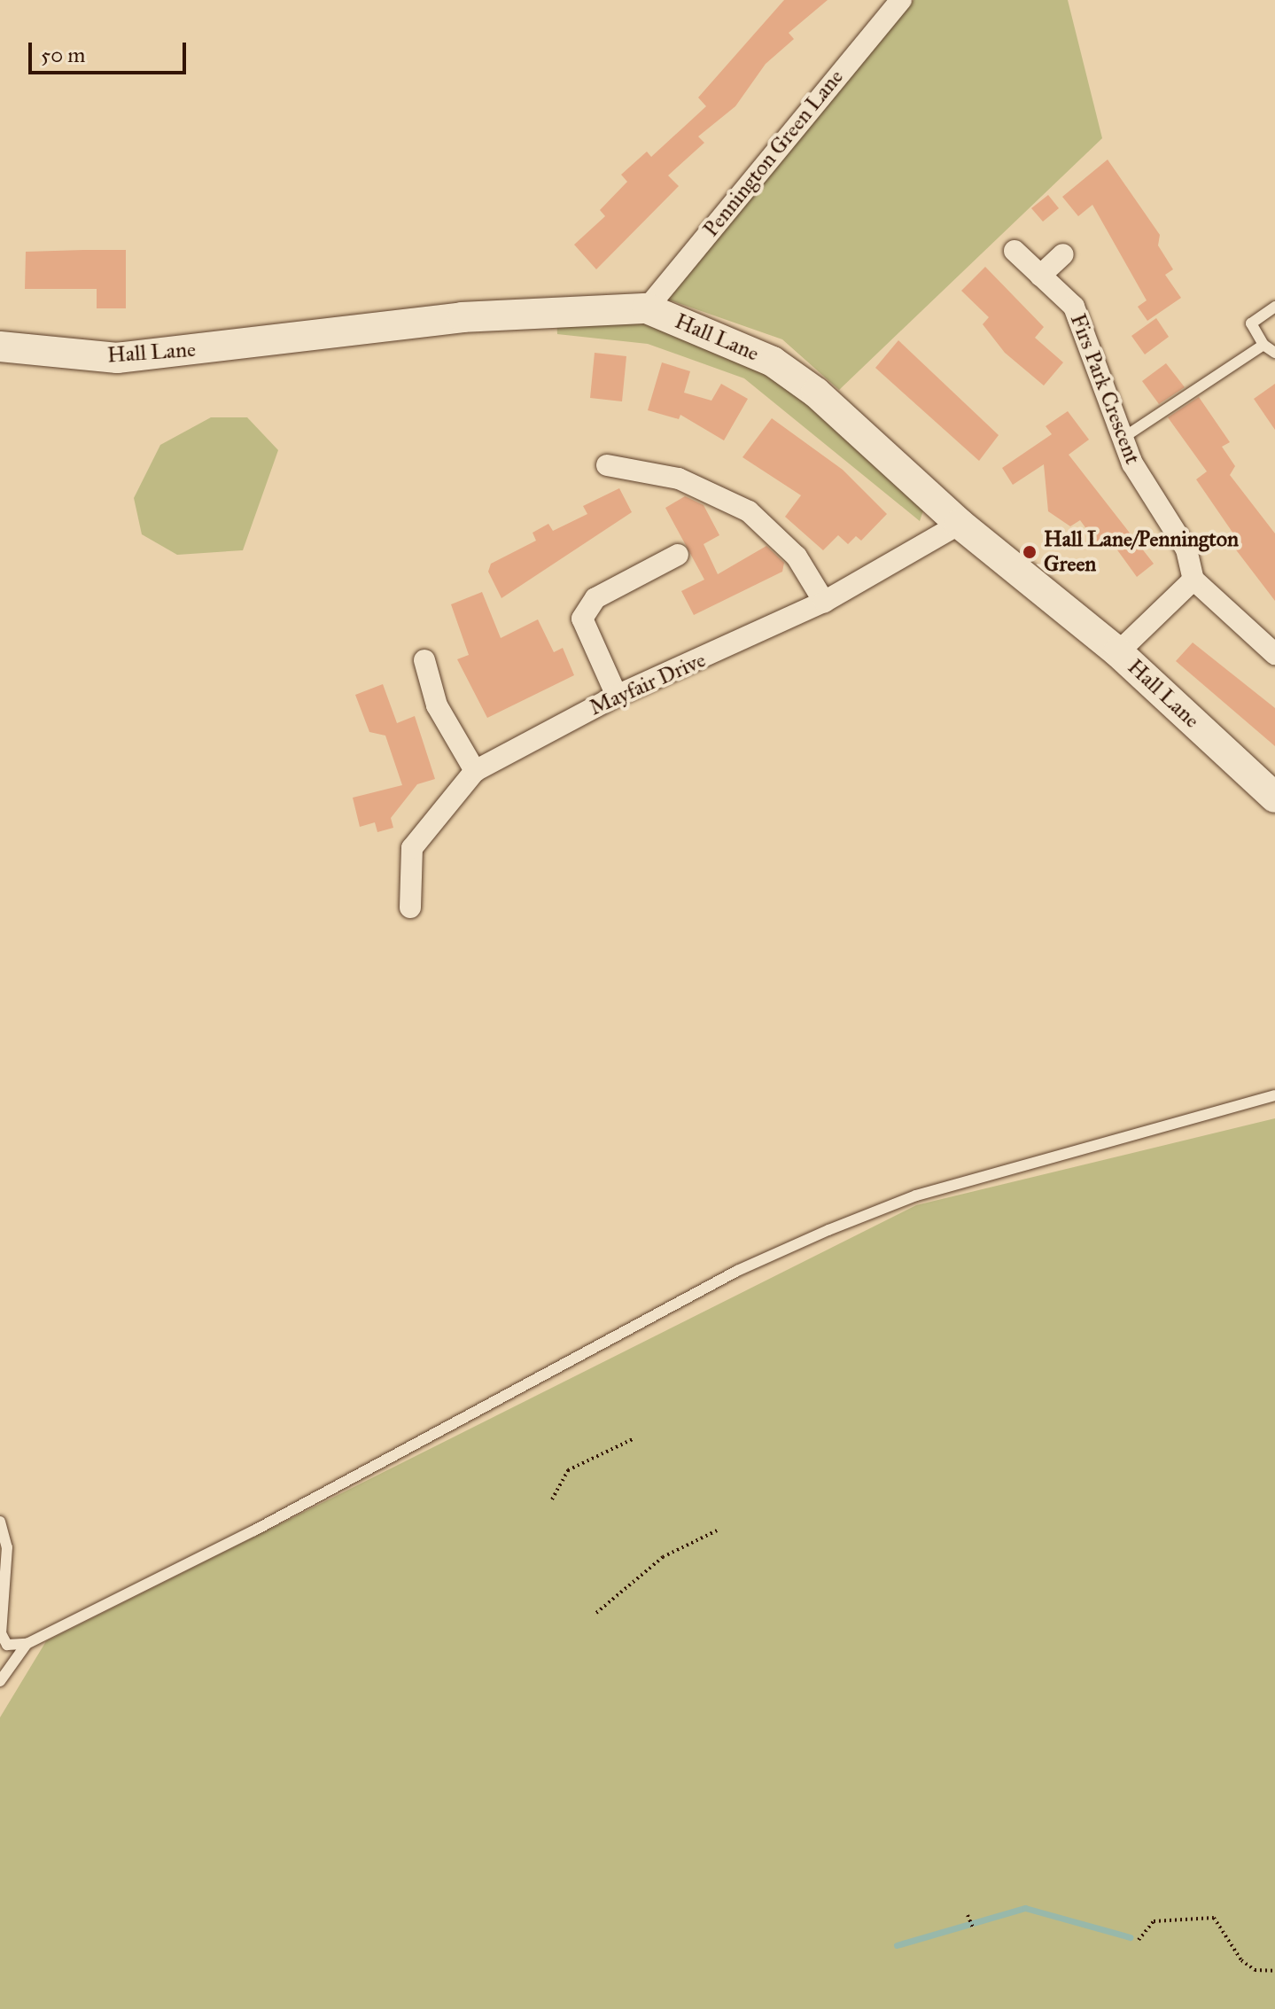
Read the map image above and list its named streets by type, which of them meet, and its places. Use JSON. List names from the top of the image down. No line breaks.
{"streets":{"street":["Pennington Green Lane","Hall Lane","Firs Park Crescent","Mayfair Drive"]},"crossings":[["Pennington Green Lane","Hall Lane"],["Hall Lane","Mayfair Drive"]],"places":["Hall Lane/Pennington Green"],"scale_bar":"50 m"}
